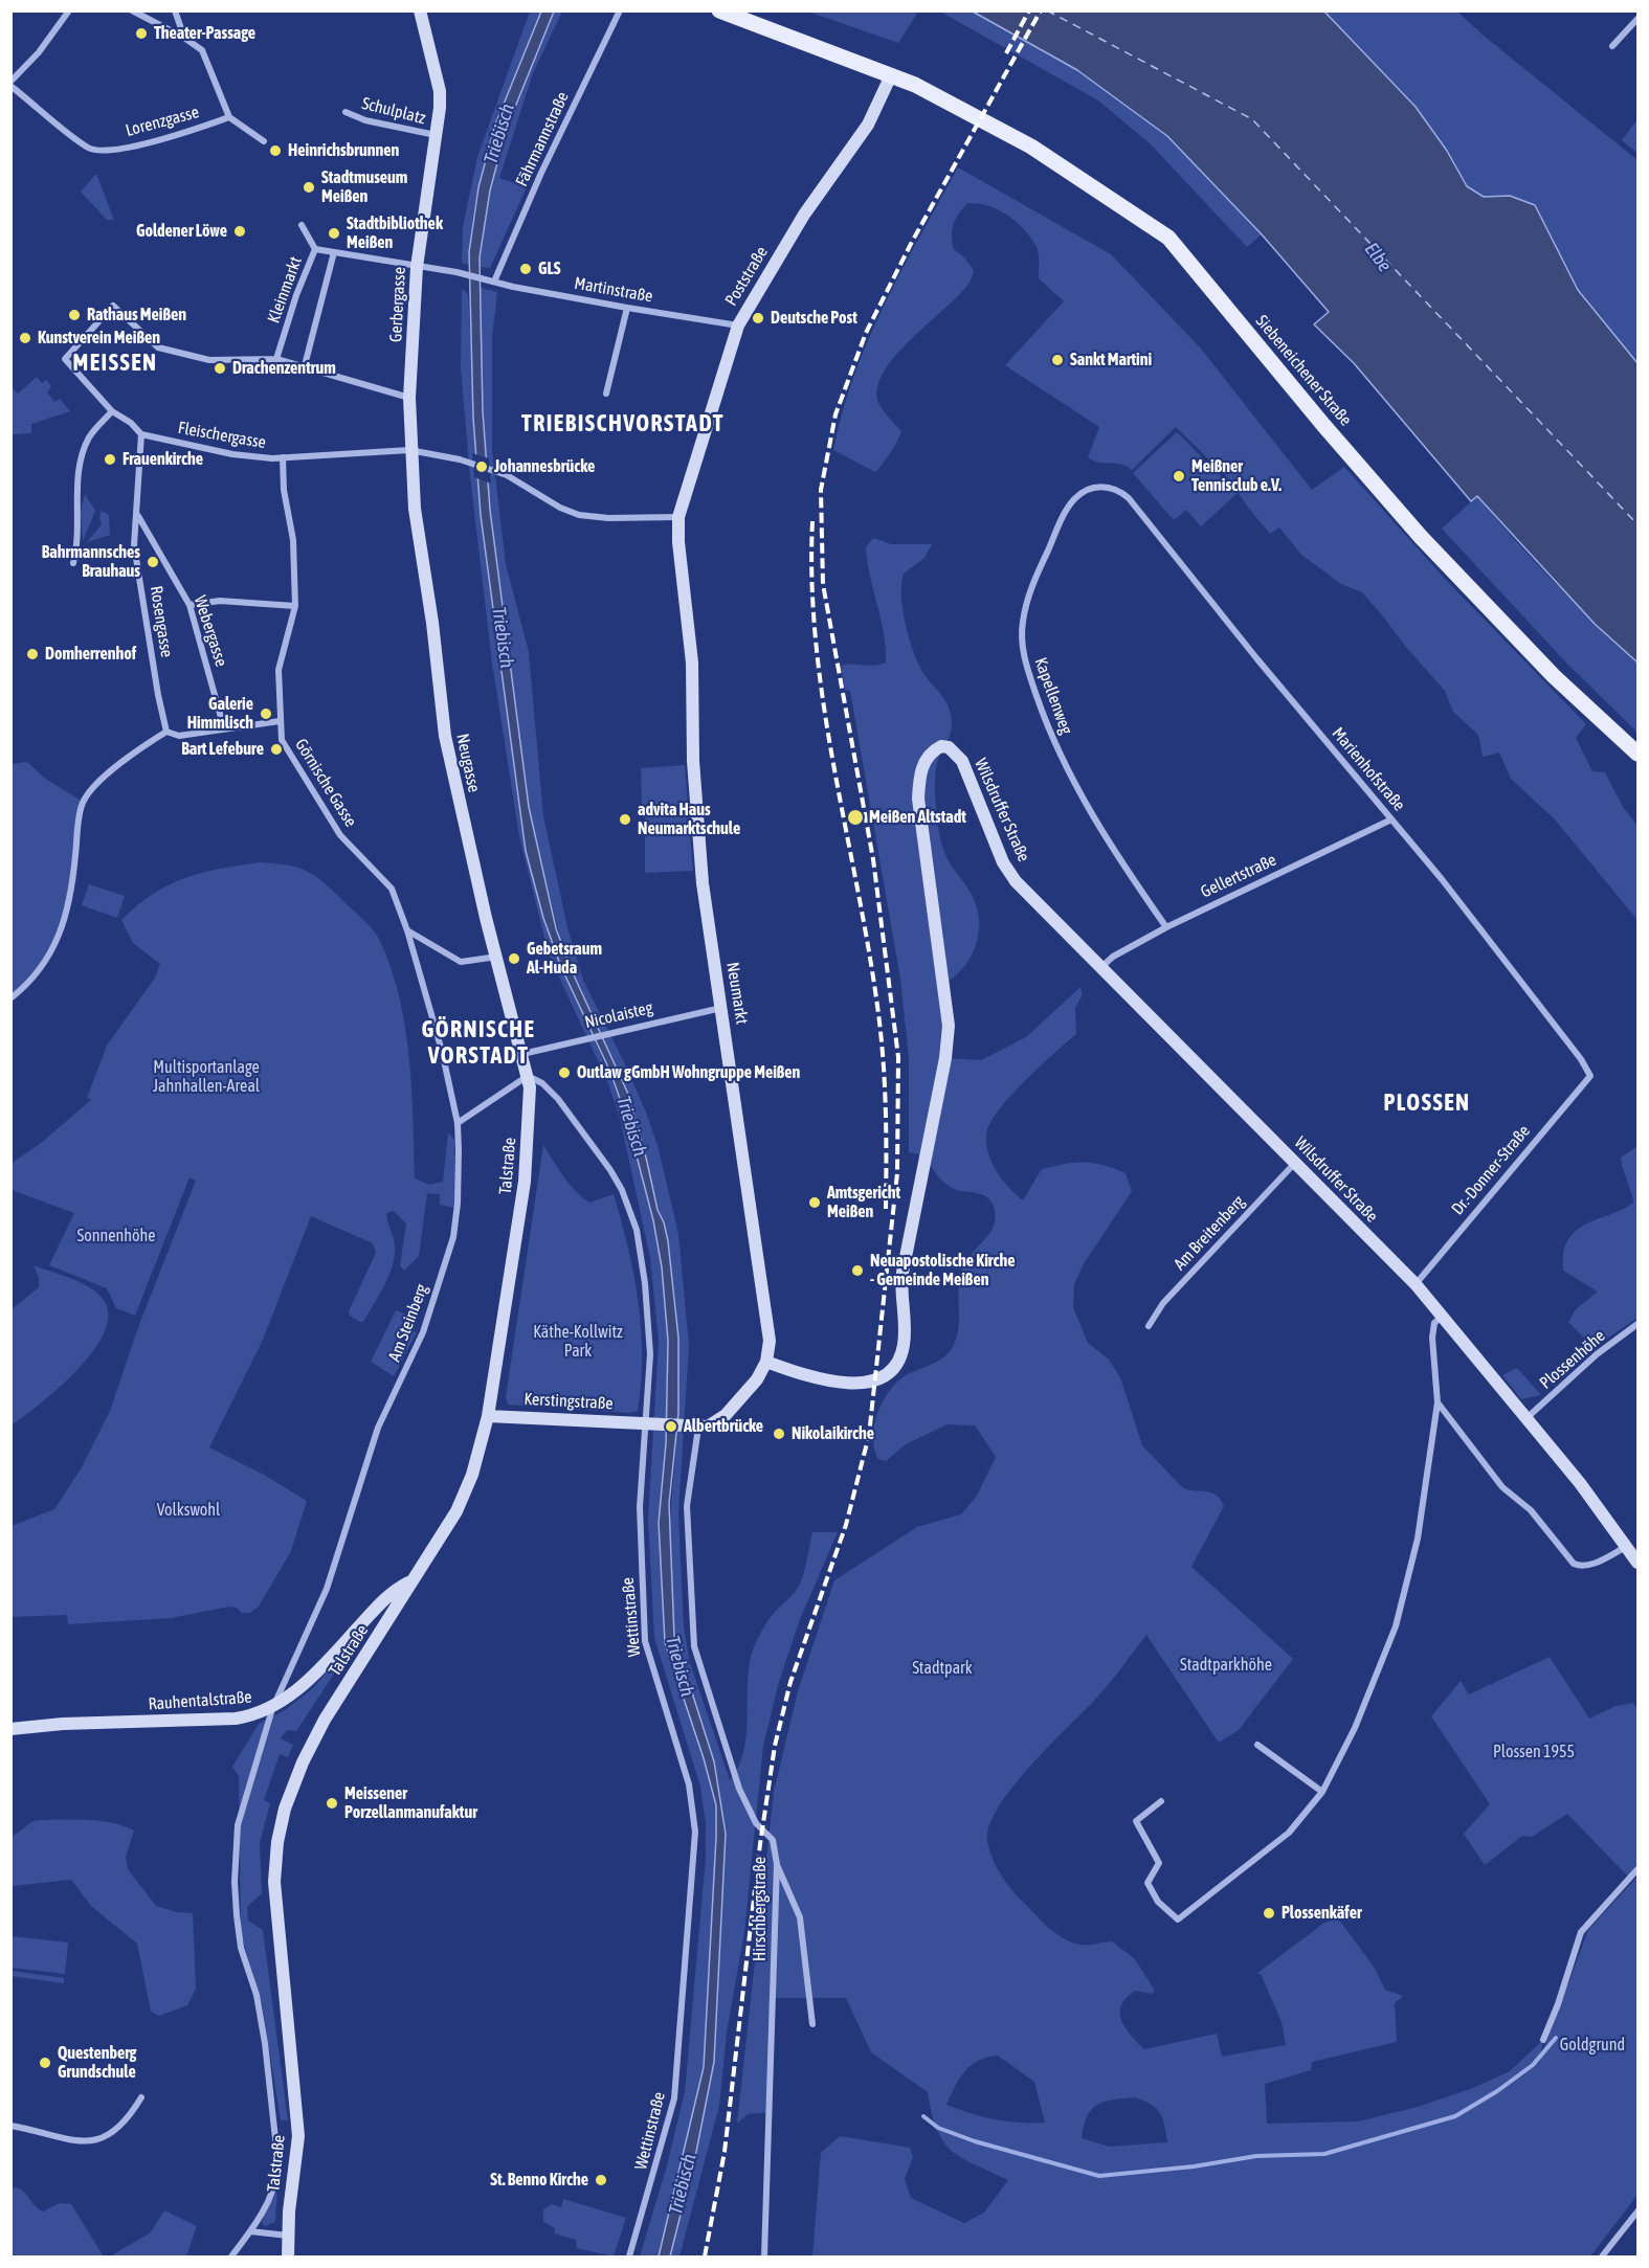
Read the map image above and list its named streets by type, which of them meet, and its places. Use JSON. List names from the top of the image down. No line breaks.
{"streets":{"main road":["Poststraße","Gerbergasse","Siebeneichener Straße","Neugasse","Wilsdruffer Straße","Neumarkt","Talstraße","Kerstingstraße","Rauhentalstraße"],"street":["Schulplatz","Lorenzgasse","Fährmannstraße","Kleinmarkt","Martinstraße","Fleischergasse","Rosengasse","Webergasse","Kapellenweg","Marienhofstraße","Görnische Gasse","Gellertstraße","Nicolaisteg","Dr.-Donner-Straße","Am Breitenberg","Am Steinberg","Plossenhöhe","Wettinstraße","Hirschbergstraße"]},"crossings":[["Schulplatz","Gerbergasse"],["Fährmannstraße","Martinstraße"],["Poststraße","Martinstraße"],["Poststraße","Siebeneichener Straße"],["Poststraße","Fleischergasse"],["Poststraße","Neumarkt"],["Kleinmarkt","Martinstraße"],["Kleinmarkt","Gerbergasse"],["Martinstraße","Gerbergasse"],["Gerbergasse","Neugasse"],["Fleischergasse","Rosengasse"],["Fleischergasse","Neugasse"],["Fleischergasse","Görnische Gasse"],["Fleischergasse","Neumarkt"],["Rosengasse","Webergasse"],["Kapellenweg","Marienhofstraße"],["Kapellenweg","Gellertstraße"],["Neugasse","Nicolaisteg"],["Neugasse","Talstraße"],["Neugasse","Wettinstraße"],["Marienhofstraße","Gellertstraße"],["Marienhofstraße","Dr.-Donner-Straße"],["Görnische Gasse","Am Steinberg"],["Wilsdruffer Straße","Gellertstraße"],["Wilsdruffer Straße","Neumarkt"],["Wilsdruffer Straße","Dr.-Donner-Straße"],["Wilsdruffer Straße","Am Breitenberg"],["Wilsdruffer Straße","Plossenhöhe"],["Neumarkt","Nicolaisteg"],["Neumarkt","Kerstingstraße"],["Neumarkt","Wettinstraße"],["Neumarkt","Hirschbergstraße"],["Talstraße","Am Steinberg"],["Talstraße","Kerstingstraße"],["Talstraße","Wettinstraße"],["Talstraße","Rauhentalstraße"],["Am Steinberg","Rauhentalstraße"],["Kerstingstraße","Wettinstraße"]],"districts":["MEISSEN","TRIEBISCHVORSTADT","GÖRNISCHE VORSTADT","PLOSSEN"],"water":["Triebisch","Elbe"],"parks":["Multisportanlage Jahnhallen-Areal","Sonnenhöhe","Käthe-Kollwitz Park","Volkswohl","Stadtparkhöhe","Stadtpark","Plossen 1955","Goldgrund"],"places":["Theater-Passage","Heinrichsbrunnen","Stadtmuseum Meißen","Goldener Löwe","Stadtbibliothek Meißen","GLS","Rathaus Meißen","Deutsche Post","Kunstverein Meißen","Sankt Martini","Drachenzentrum","Frauenkirche","Johannesbrücke","Meißner Tennisclub e.V.","Bahrmannsches Brauhaus","Domherrenhof","Galerie Himmlisch","Bart Lefebure","Meißen Altstadt","advita Haus Neumarktschule","Gebetsraum Al-Huda","Outlaw gGmbH Wohngruppe Meißen","Amtsgericht Meißen","Neuapostolische Kirche - Gemeinde Meißen","Albertbrücke","Nikolaikirche","Meissener Porzellanmanufaktur","Plossenkäfer","Questenberg Grundschule","St. Benno Kirche"]}
